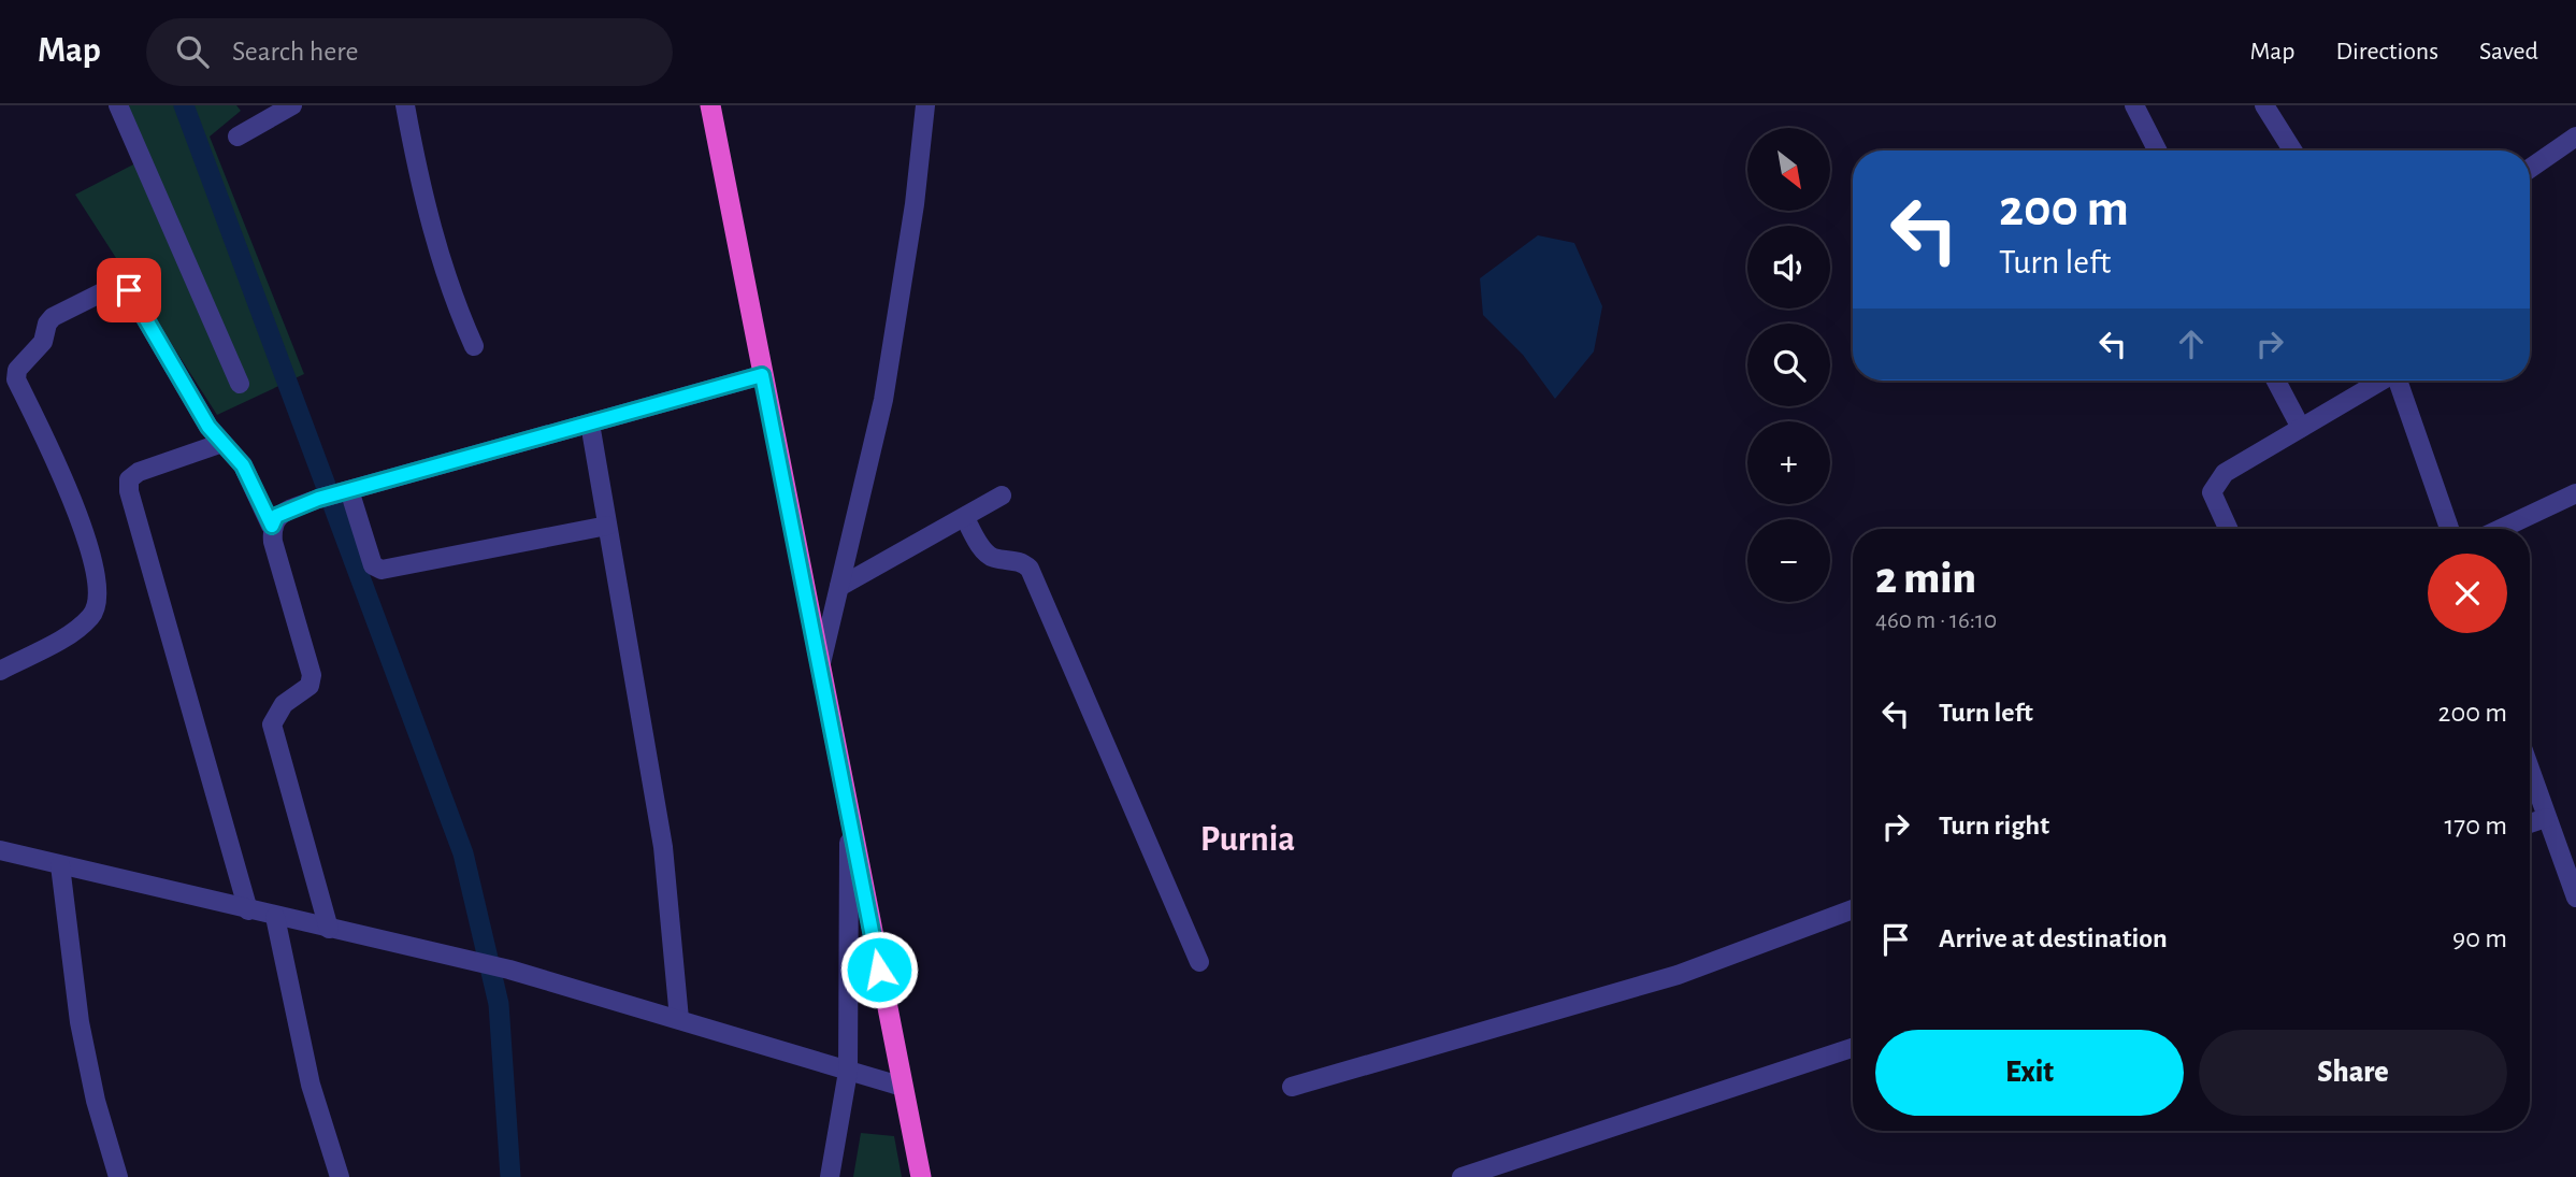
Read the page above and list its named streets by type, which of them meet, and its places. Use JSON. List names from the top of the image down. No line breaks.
{"districts":["Purnia"],"north":"bottom right","page":{"header":"Map","search":"Search here","nav":["Map","Directions","Saved"],"map_buttons":["+","−"],"turn":["200 m","Turn left"],"heading":["2 min","460 m · 16:10"],"list":[{"name":"Turn left","value":"200 m"},{"name":"Turn right","value":"170 m"},{"name":"Arrive at destination","value":"90 m"}],"buttons":["Exit","Share"]}}
